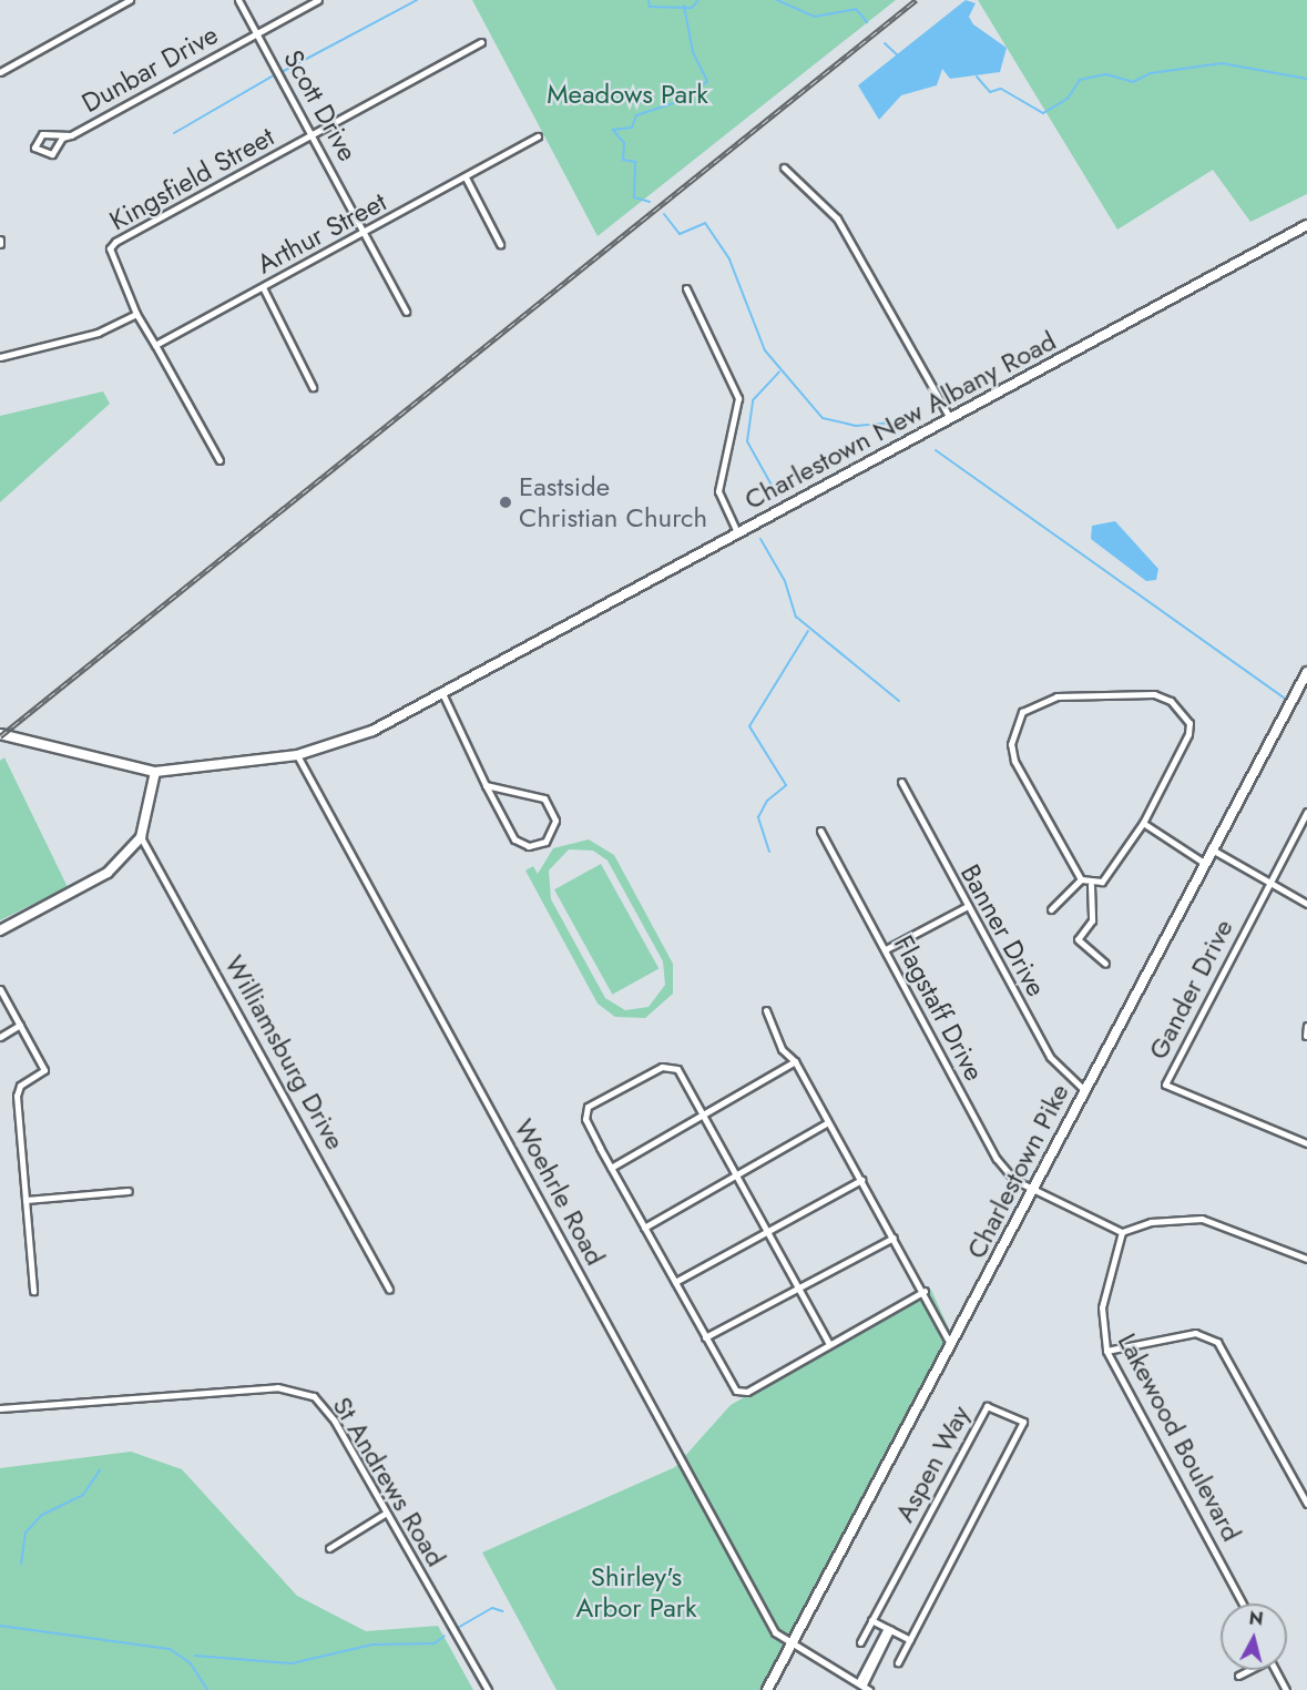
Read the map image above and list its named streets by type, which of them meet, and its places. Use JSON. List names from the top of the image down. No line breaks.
{"streets":{"main road":["Charlestown New Albany Road","Charlestown Pike"],"street":["Dunbar Drive","Scott Drive","Kingsfield Street","Arthur Street","Banner Drive","Gander Drive","Flagstaff Drive","Williamsburg Drive","Woehrle Road","Lakewood Boulevard","Aspen Way","St Andrews Road"]},"crossings":[["Dunbar Drive","Scott Drive"],["Scott Drive","Kingsfield Street"],["Scott Drive","Arthur Street"],["Charlestown New Albany Road","Woehrle Road"],["Banner Drive","Charlestown Pike"],["Flagstaff Drive","Charlestown Pike"],["Charlestown Pike","Woehrle Road"]],"parks":["Meadows Park","Shirley's Arbor Park"],"places":["Eastside Christian Church"],"north":"top"}
